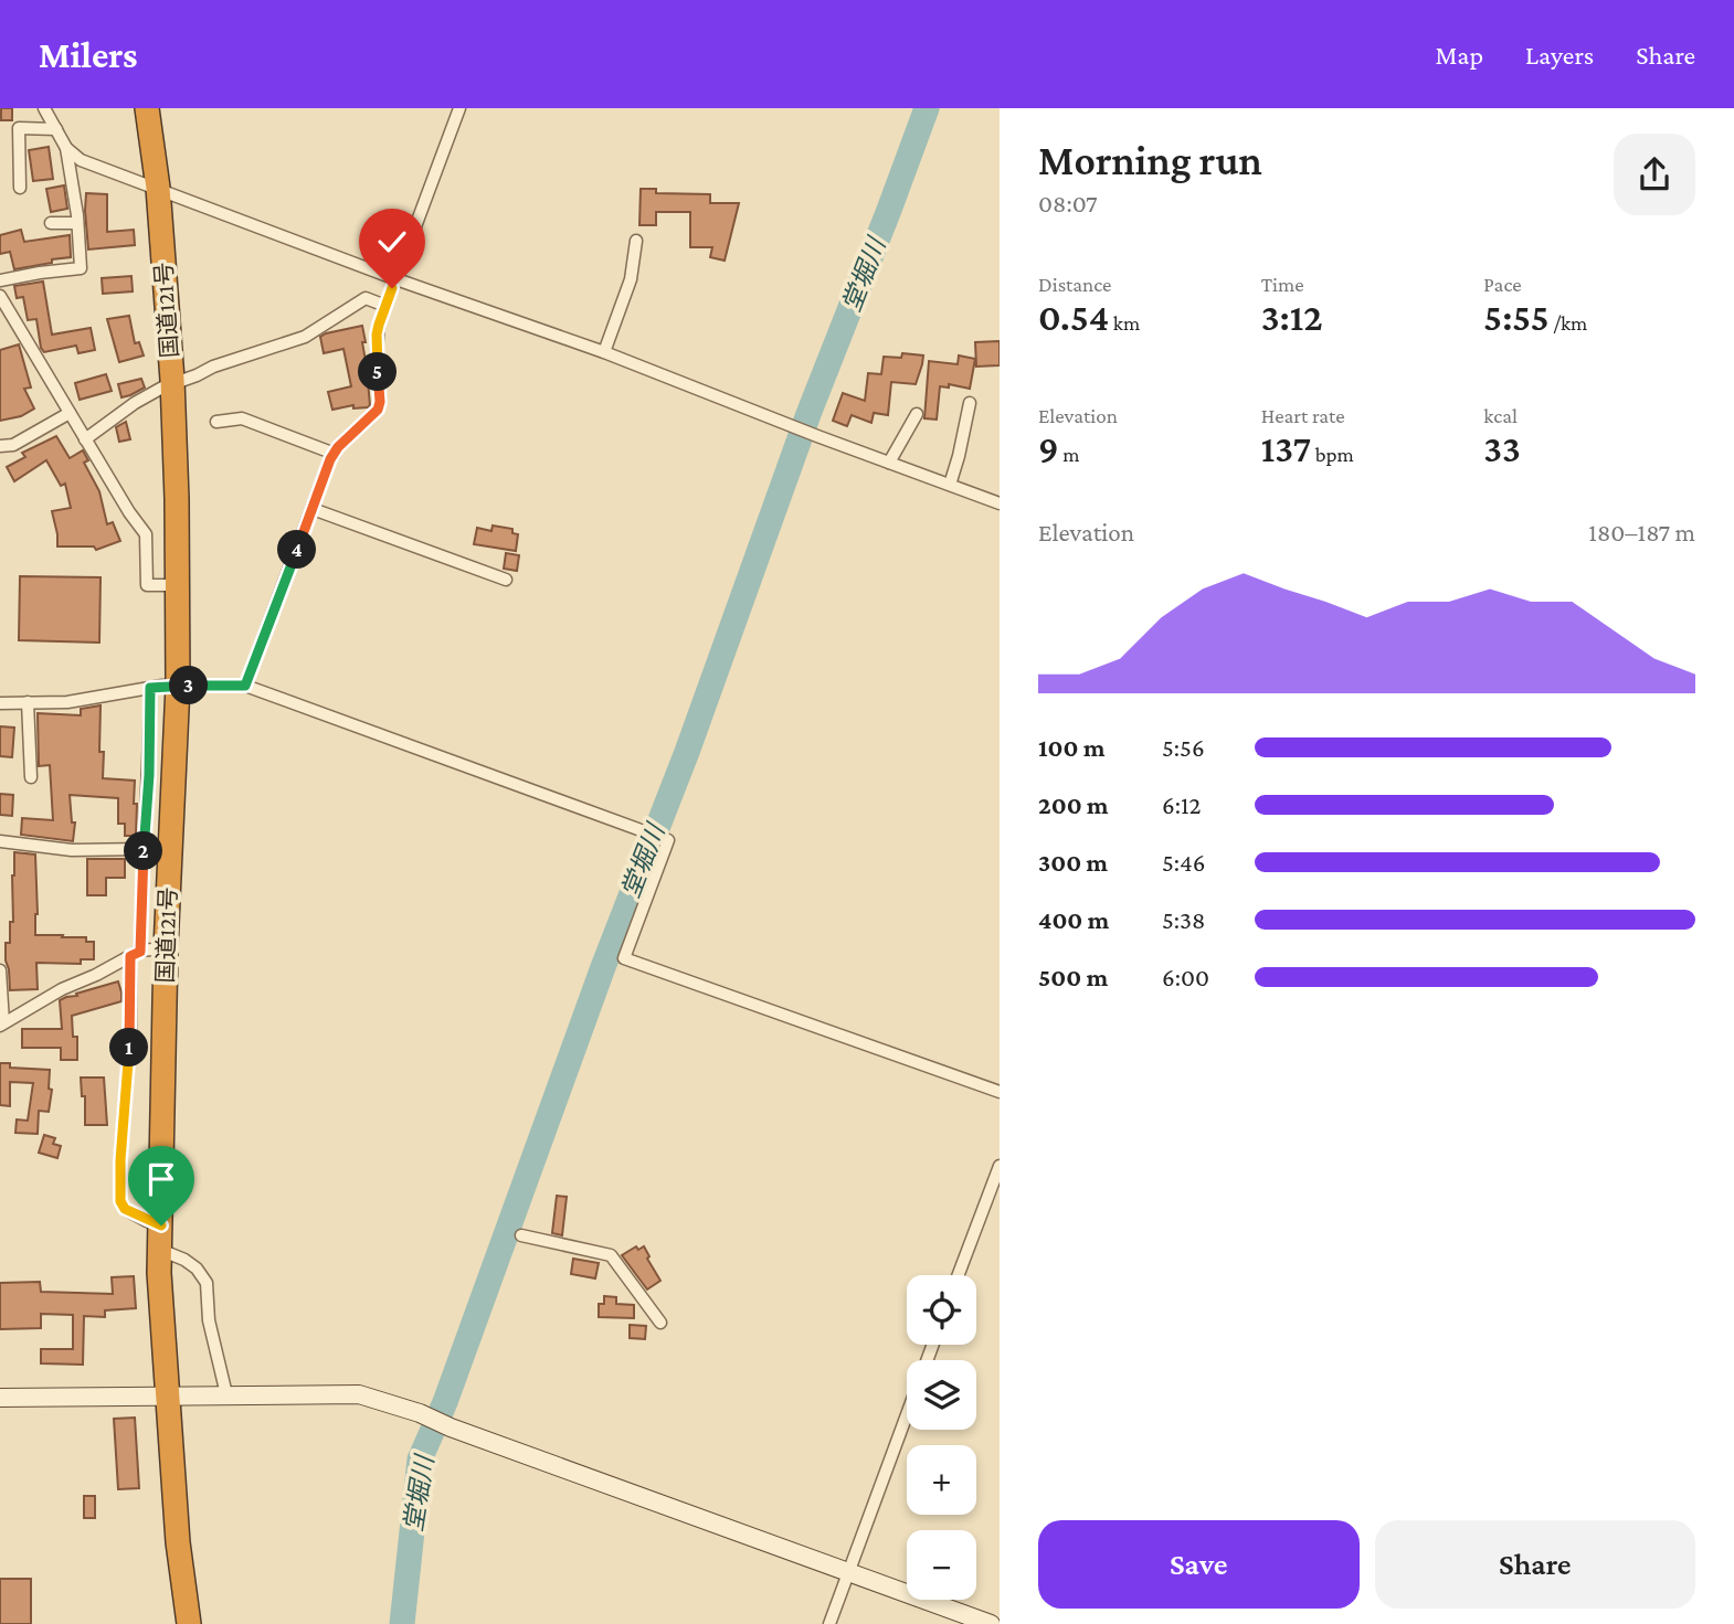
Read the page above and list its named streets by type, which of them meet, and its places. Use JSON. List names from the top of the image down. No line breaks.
{"streets":{"highway":["国道121号"]},"water":["堂堀川"],"page":{"header":"Milers","nav":["Map","Layers","Share"],"heading":["Morning run","08:07"],"stats":[["Distance","0.54 km"],["Time","3:12"],["Pace","5:55 /km"],["Elevation","9 m"],["Heart rate","137 bpm"],["kcal","33"]],"pins":["5","4","3","2","1"],"chart":["Elevation","180–187 m"],"list":[{"name":"100 m","note":"5:56"},{"name":"200 m","note":"6:12"},{"name":"300 m","note":"5:46"},{"name":"400 m","note":"5:38"},{"name":"500 m","note":"6:00"}],"map_buttons":["+","−"],"buttons":["Save","Share"]}}
